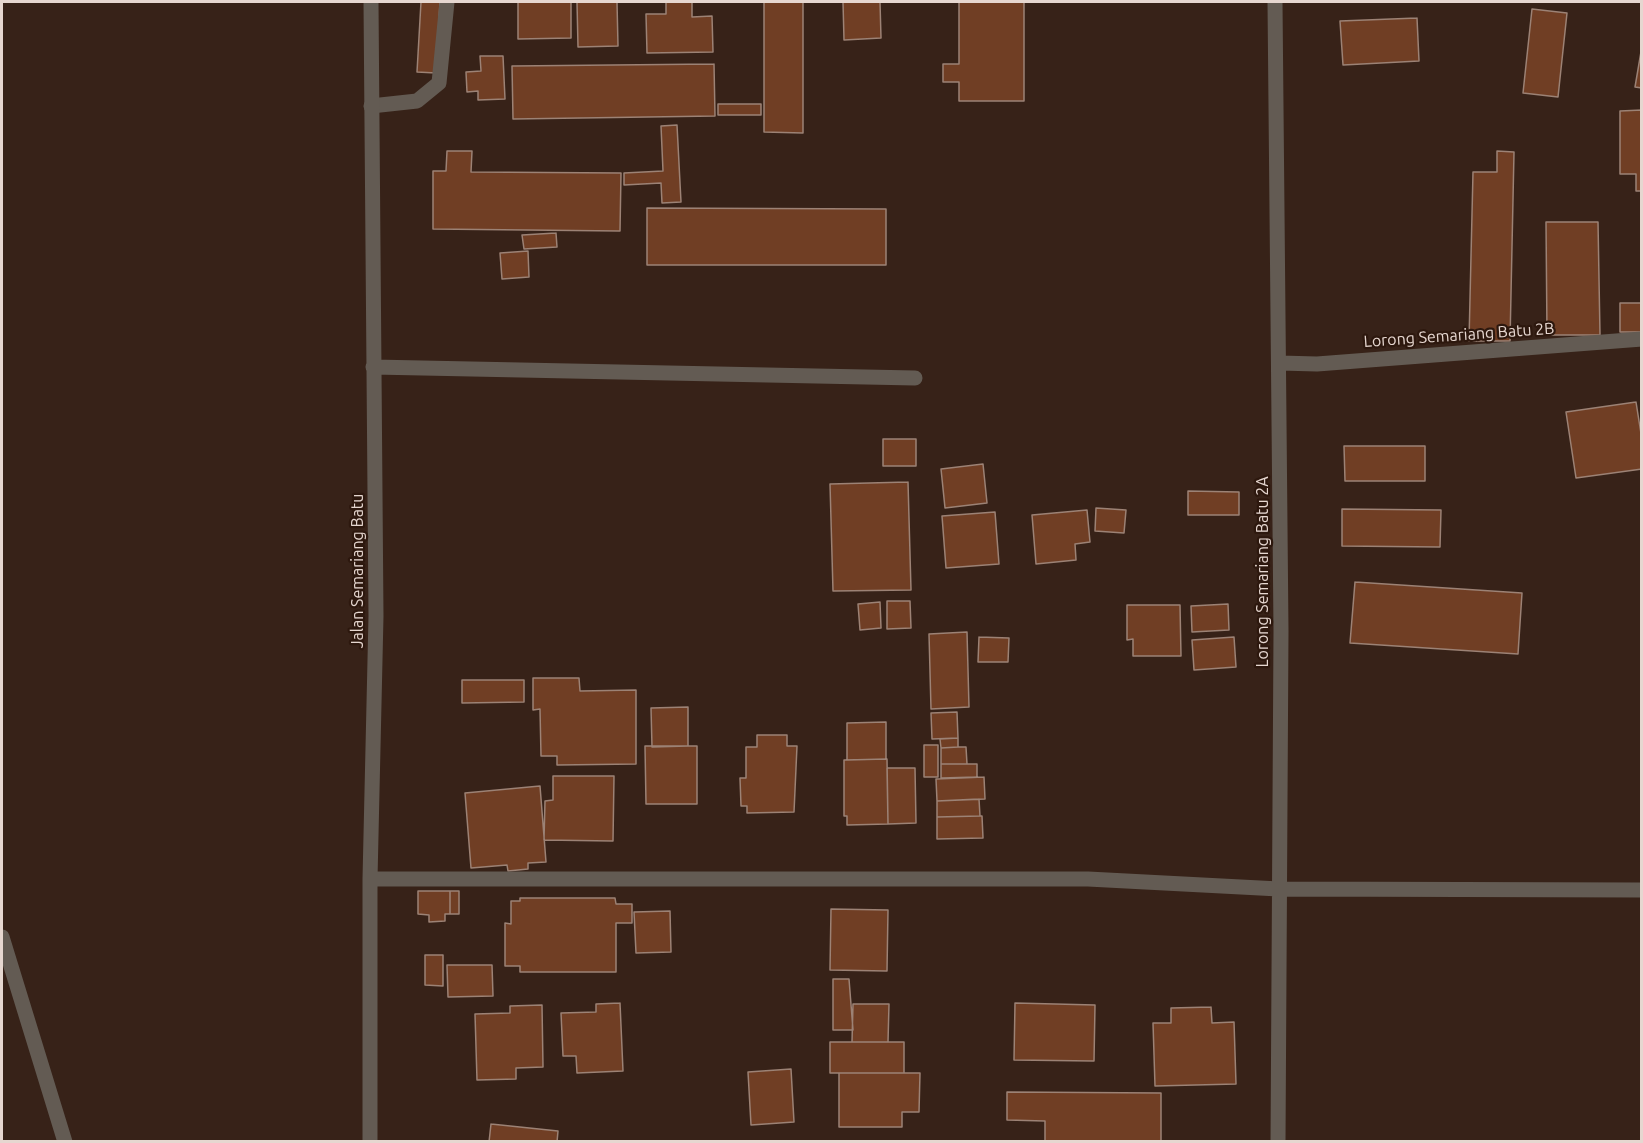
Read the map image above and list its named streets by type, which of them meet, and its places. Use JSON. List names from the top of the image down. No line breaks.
{"streets":{"street":["Lorong Semariang Batu 2B","Jalan Semariang Batu","Lorong Semariang Batu 2A"]},"crossings":[["Lorong Semariang Batu 2B","Lorong Semariang Batu 2A"]]}
